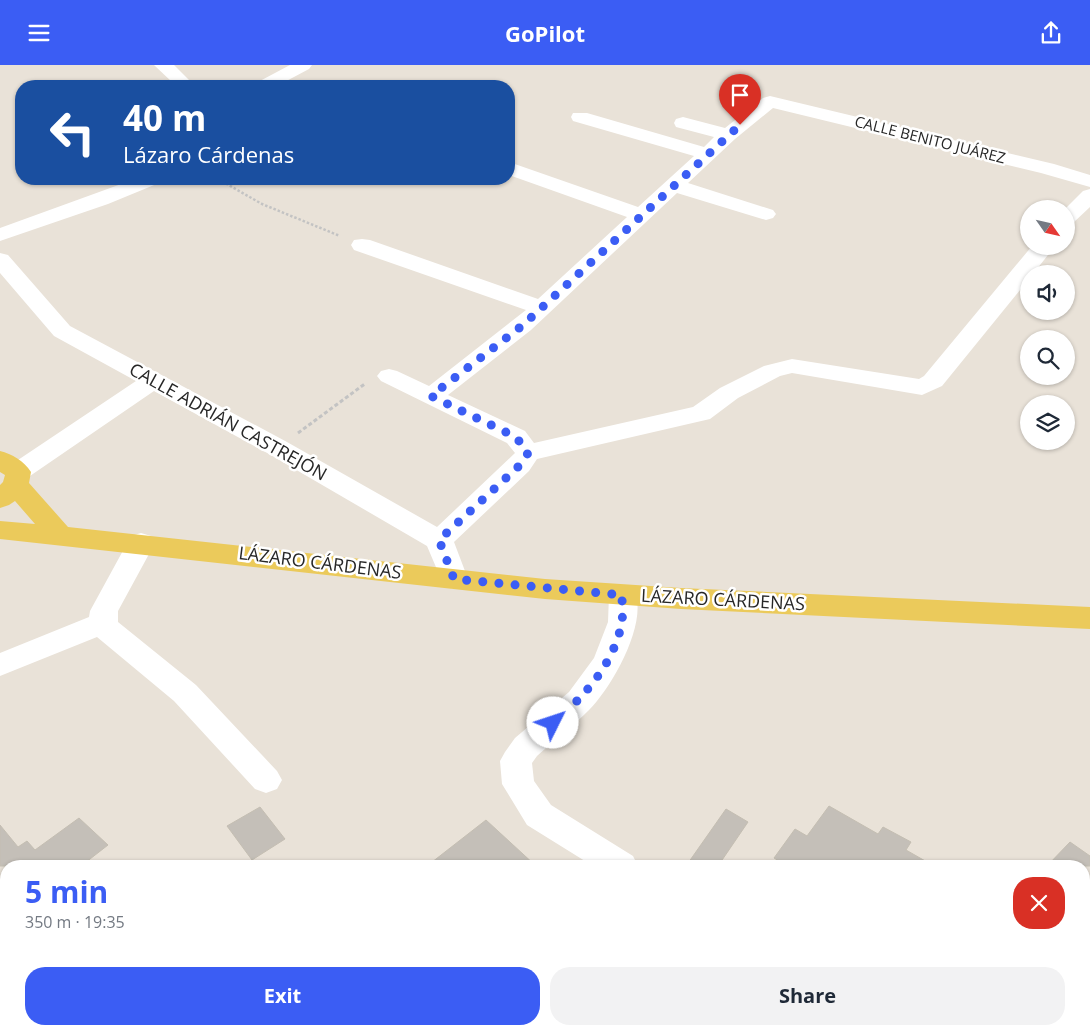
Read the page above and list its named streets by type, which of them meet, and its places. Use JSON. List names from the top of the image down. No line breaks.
{"streets":{"main road":["LÁZARO CÁRDENAS"],"street":["CALLE BENITO JUÁREZ","CALLE ADRIÁN CASTREJÓN"]},"north":"bottom right","page":{"header":"GoPilot","turn":["40 m","Lázaro Cárdenas"],"heading":["5 min","350 m · 19:35"],"buttons":["Exit","Share"]}}
